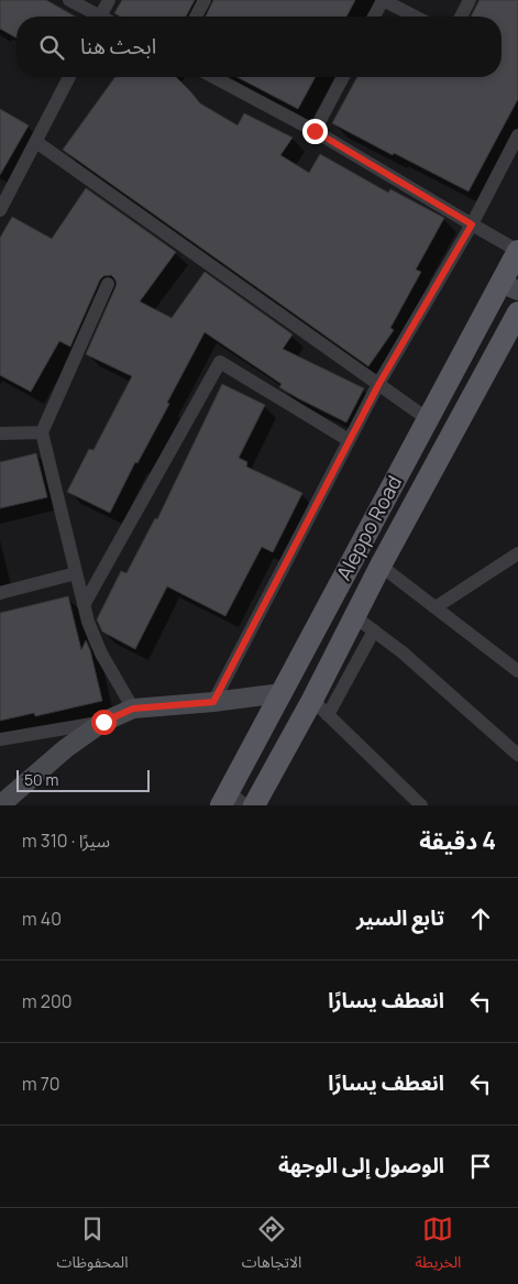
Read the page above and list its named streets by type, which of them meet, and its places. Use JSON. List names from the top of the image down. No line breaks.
{"streets":{"main road":["Aleppo Road"]},"scale_bar":"50 m","page":{"search":"ابحث هنا","scale":"50 m","heading":["4 دقيقة","سيرًا · 310 m"],"list":[["تابع السير","40 m"],["انعطف يسارًا","200 m"],["انعطف يسارًا","70 m"],"الوصول إلى الوجهة"],"nav":["الخريطة","الاتجاهات","المحفوظات"]}}
